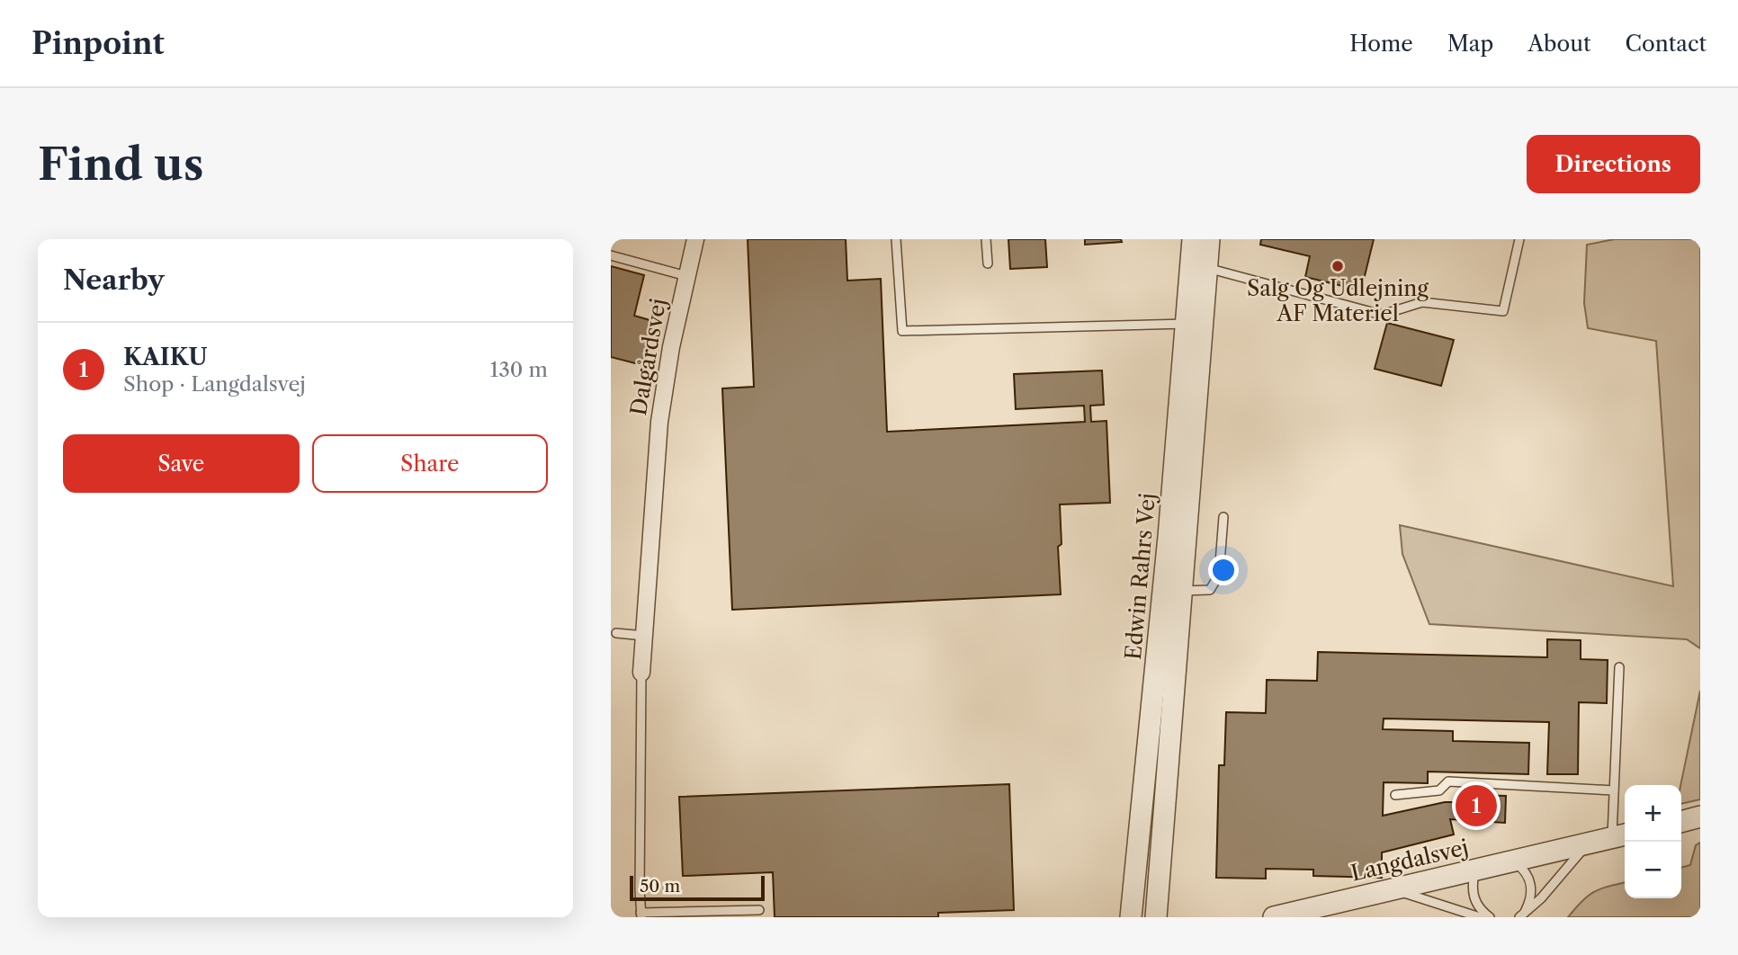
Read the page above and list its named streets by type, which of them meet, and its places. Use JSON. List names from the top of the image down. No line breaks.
{"streets":{"street":["Dalgårdsvej","Edwin Rahrs Vej","Langdalsvej"]},"places":["Salg Og Udlejning AF Materiel"],"scale_bar":"50 m","page":{"header":"Pinpoint","nav":["Home","Map","About","Contact"],"buttons":["Directions",["Save","Share"]],"title":"Find us","heading":"Nearby","list":[{"mark":"1","name":"KAIKU","note":"Shop · Langdalsvej","value":"130 m"}],"pins":"1","map_buttons":["+","−"],"scale":"50 m"}}
